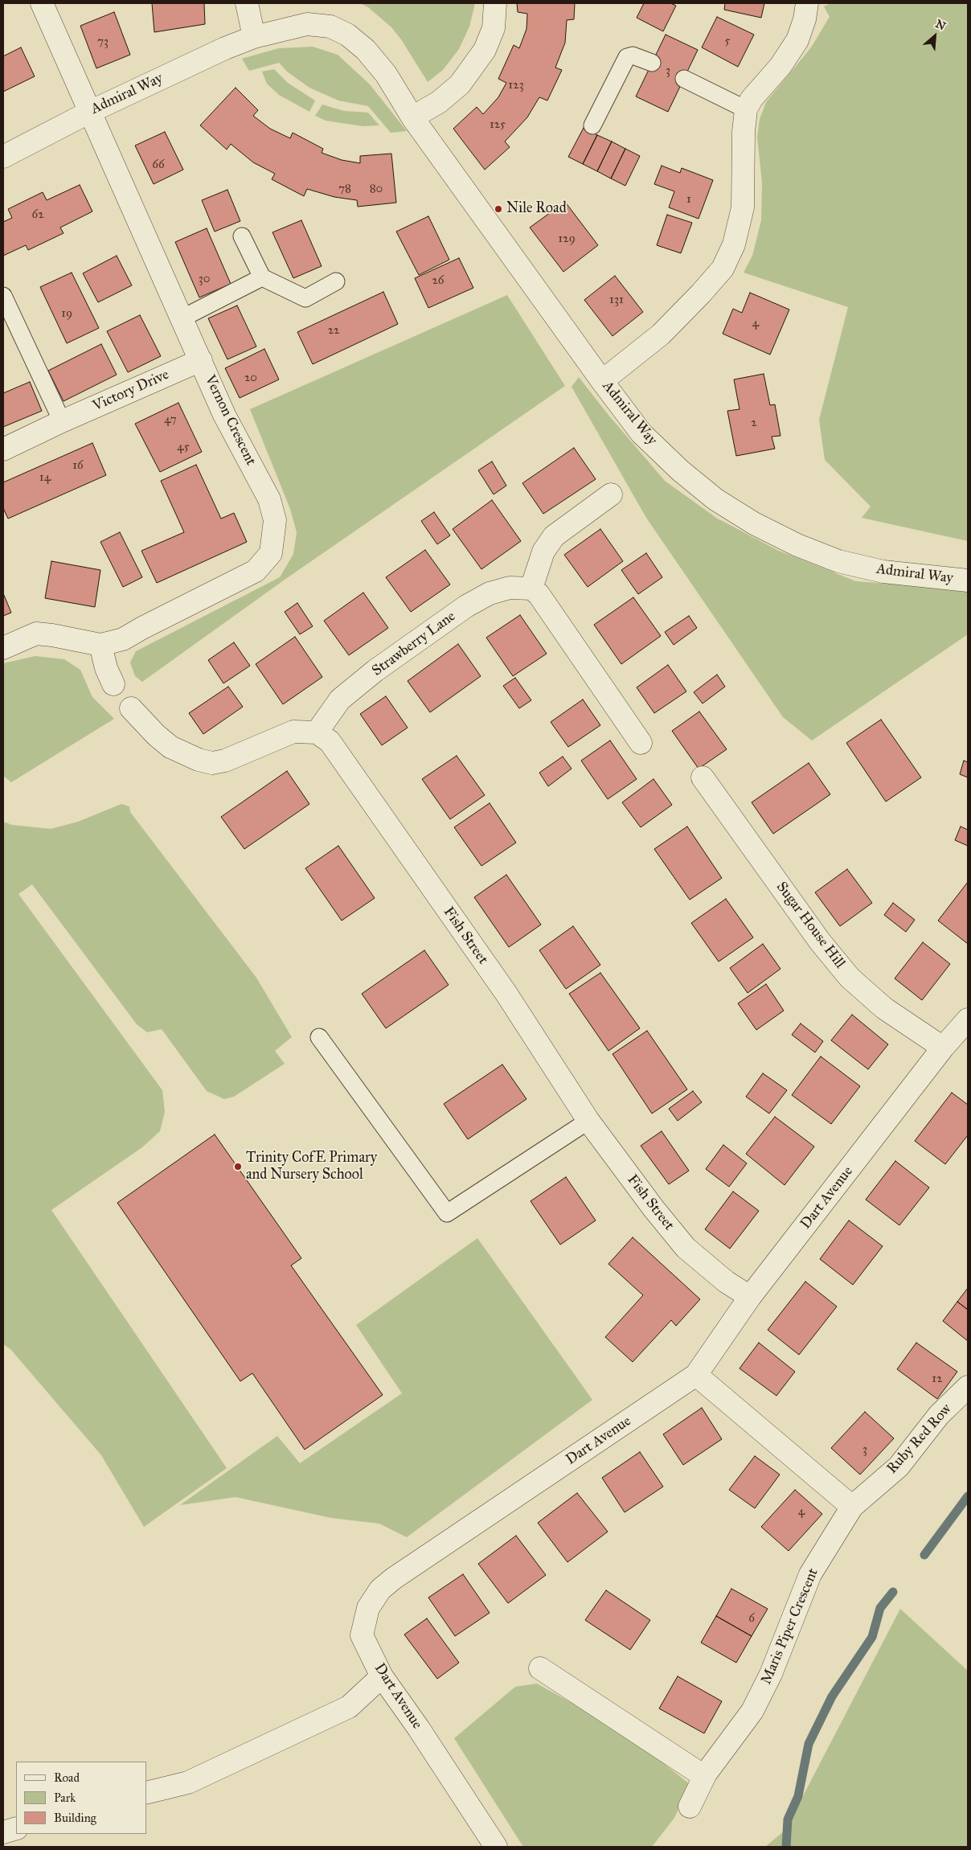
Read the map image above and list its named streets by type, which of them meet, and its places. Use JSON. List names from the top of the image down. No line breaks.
{"streets":{"street":["Admiral Way","Victory Drive","Vernon Crescent","Strawberry Lane","Sugar House Hill","Fish Street","Dart Avenue","Ruby Red Row","Maris Piper Crescent"]},"crossings":[["Admiral Way","Vernon Crescent"],["Victory Drive","Vernon Crescent"],["Strawberry Lane","Fish Street"],["Sugar House Hill","Dart Avenue"],["Fish Street","Dart Avenue"],["Ruby Red Row","Maris Piper Crescent"]],"places":["Nile Road","Trinity CofE Primary and Nursery School"],"house_numbers":["5","73","3","123","125","66","78","80","1","62","129","30","26","131","19","4","22","20","47","2","45","16","14","12","3","4","6"],"legend":["Road","Park","Building"],"north":"top right"}
